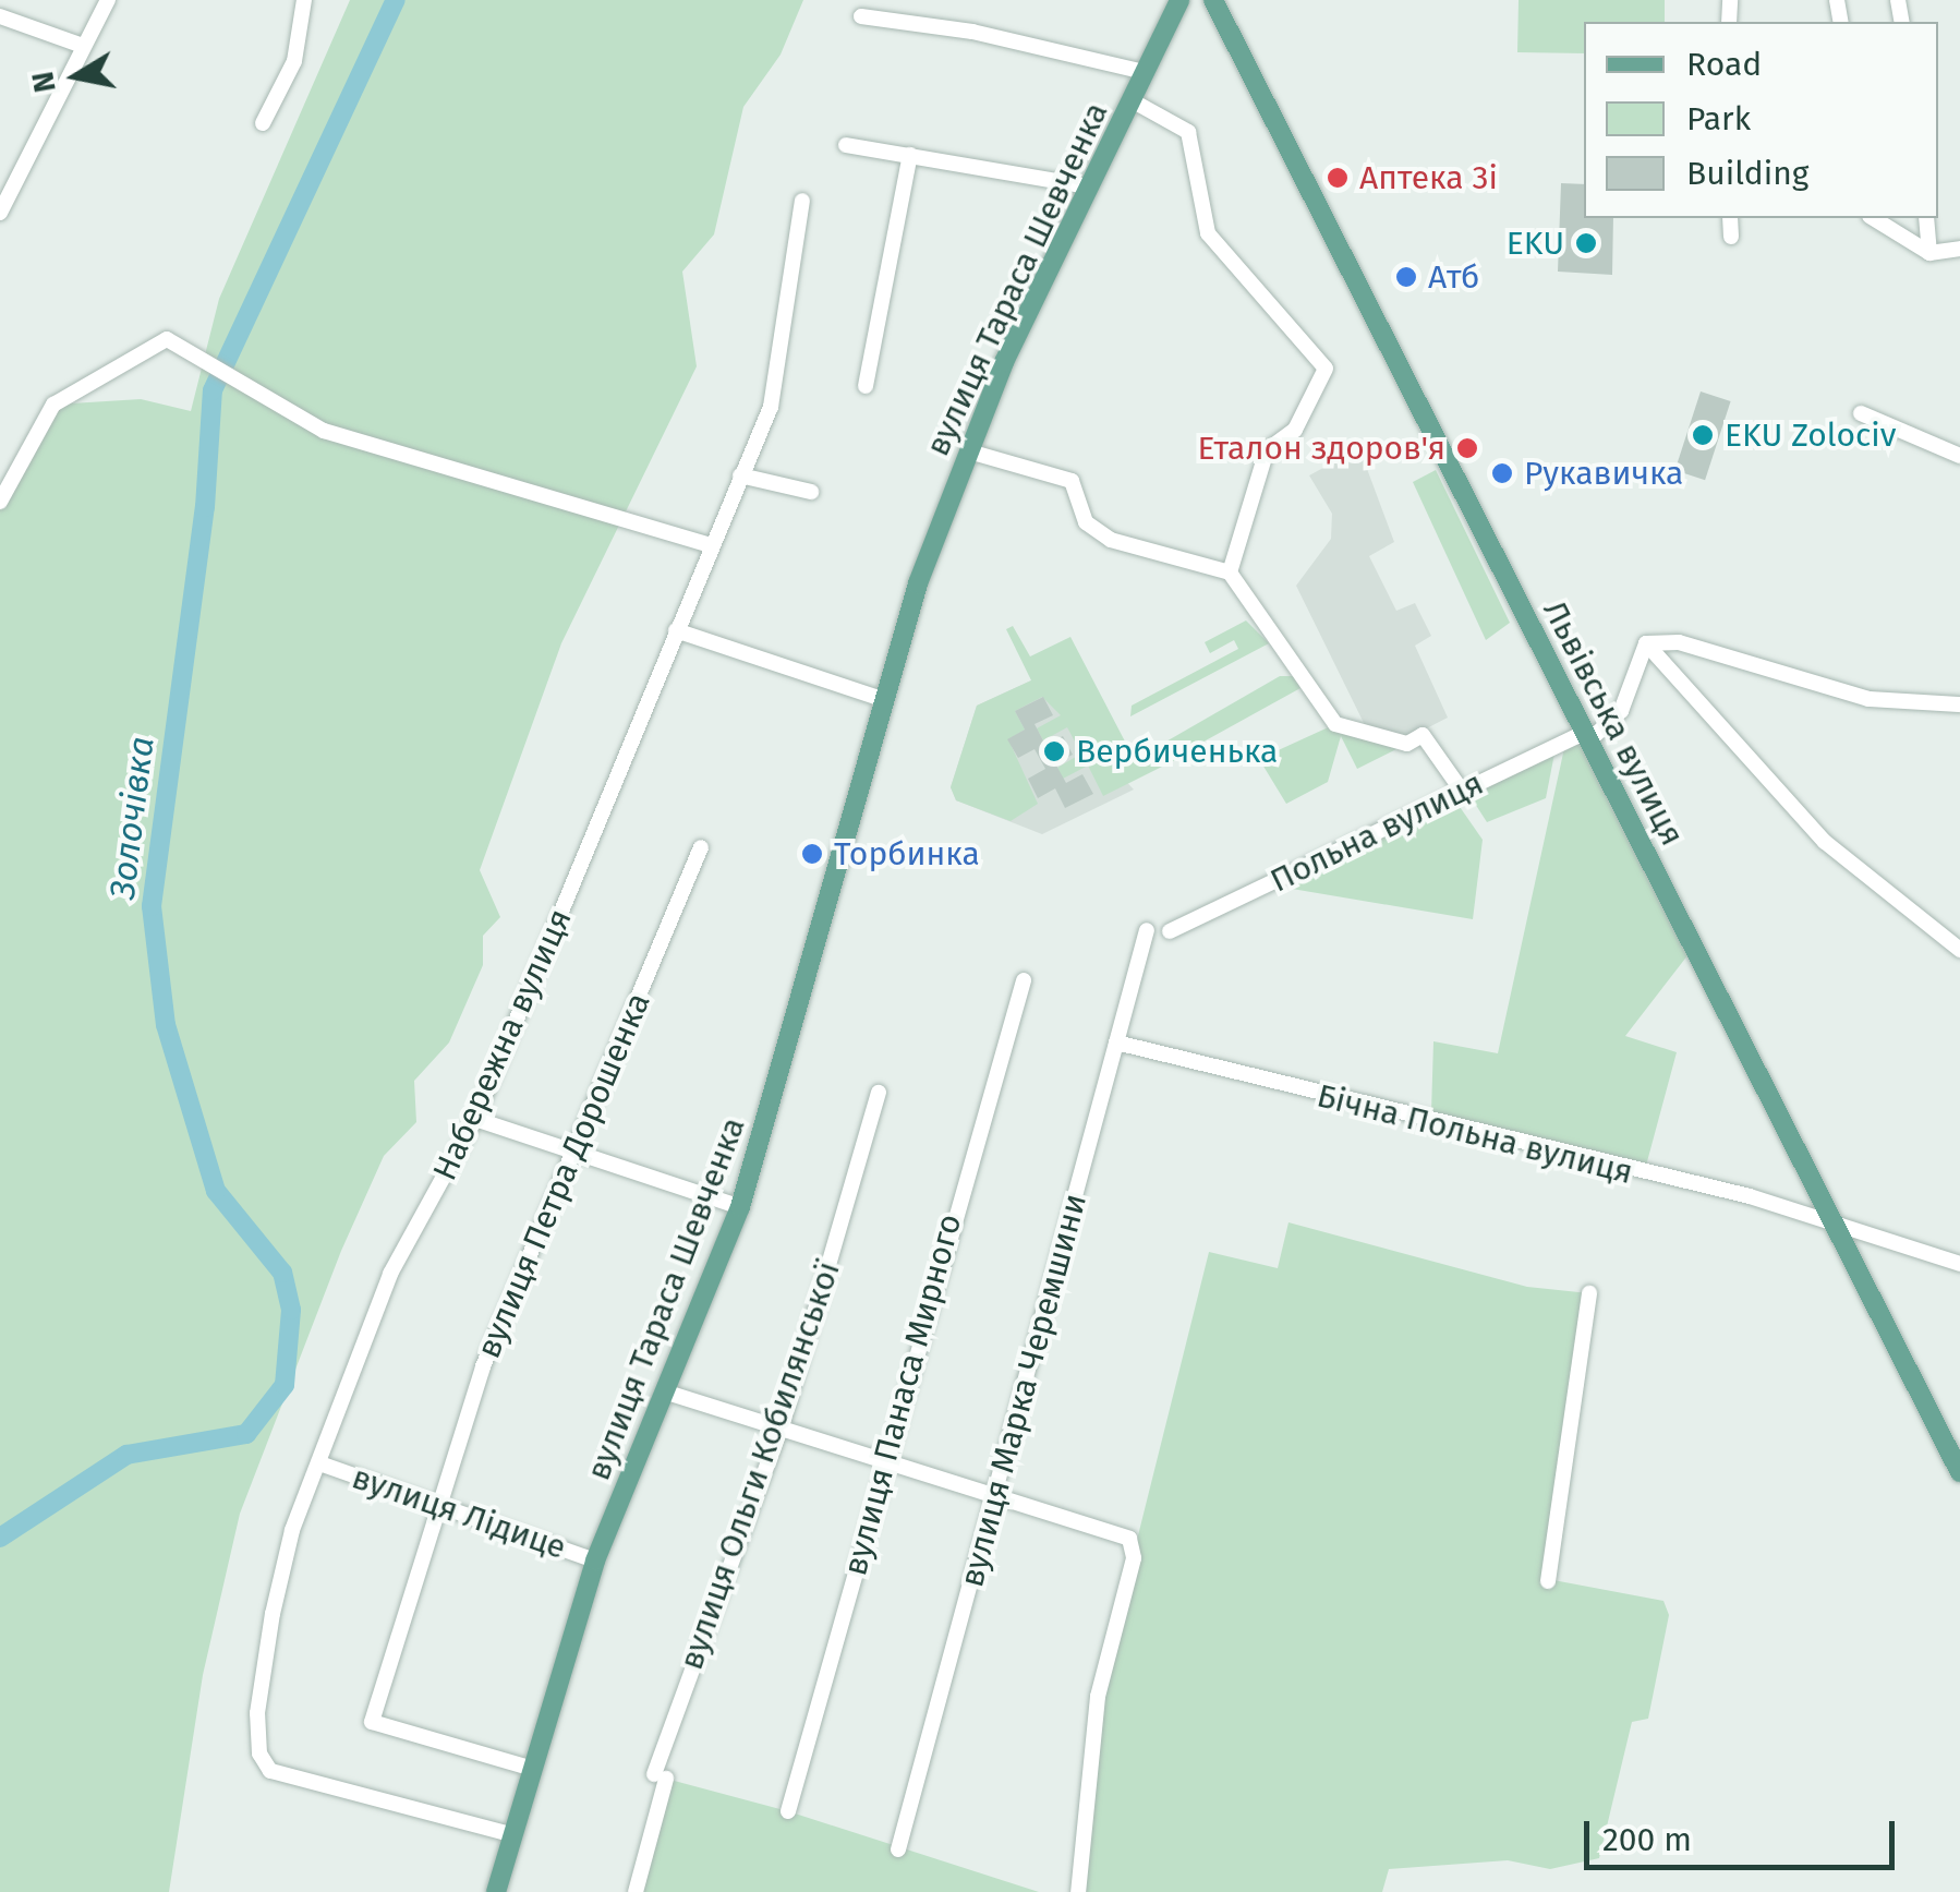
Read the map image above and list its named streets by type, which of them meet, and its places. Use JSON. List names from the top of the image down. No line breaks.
{"streets":{"main road":["вулиця Тараса Шевченка","Львівська вулиця"],"street":["Польна вулиця","Набережна вулиця","Бічна Польна вулиця","вулиця Петра Дорошенка","вулиця Марка Черемшини","вулиця Панаса Мирного","вулиця Ольги Кобилянської","вулиця Лідице"]},"crossings":[["вулиця Тараса Шевченка","Набережна вулиця"],["вулиця Тараса Шевченка","вулиця Петра Дорошенка"],["вулиця Тараса Шевченка","вулиця Лідице"],["Львівська вулиця","Польна вулиця"],["Львівська вулиця","Бічна Польна вулиця"],["Набережна вулиця","вулиця Лідице"],["Бічна Польна вулиця","вулиця Марка Черемшини"],["вулиця Петра Дорошенка","вулиця Лідице"]],"water":["Золочівка"],"places":["Аптека 3і","EKU","Атб","EKU Zolociv","Еталон здоров'я","Рукавичка","Вербиченька","Торбинка"],"legend":["Road","Park","Building"],"scale_bar":"200 m","north":"left"}
